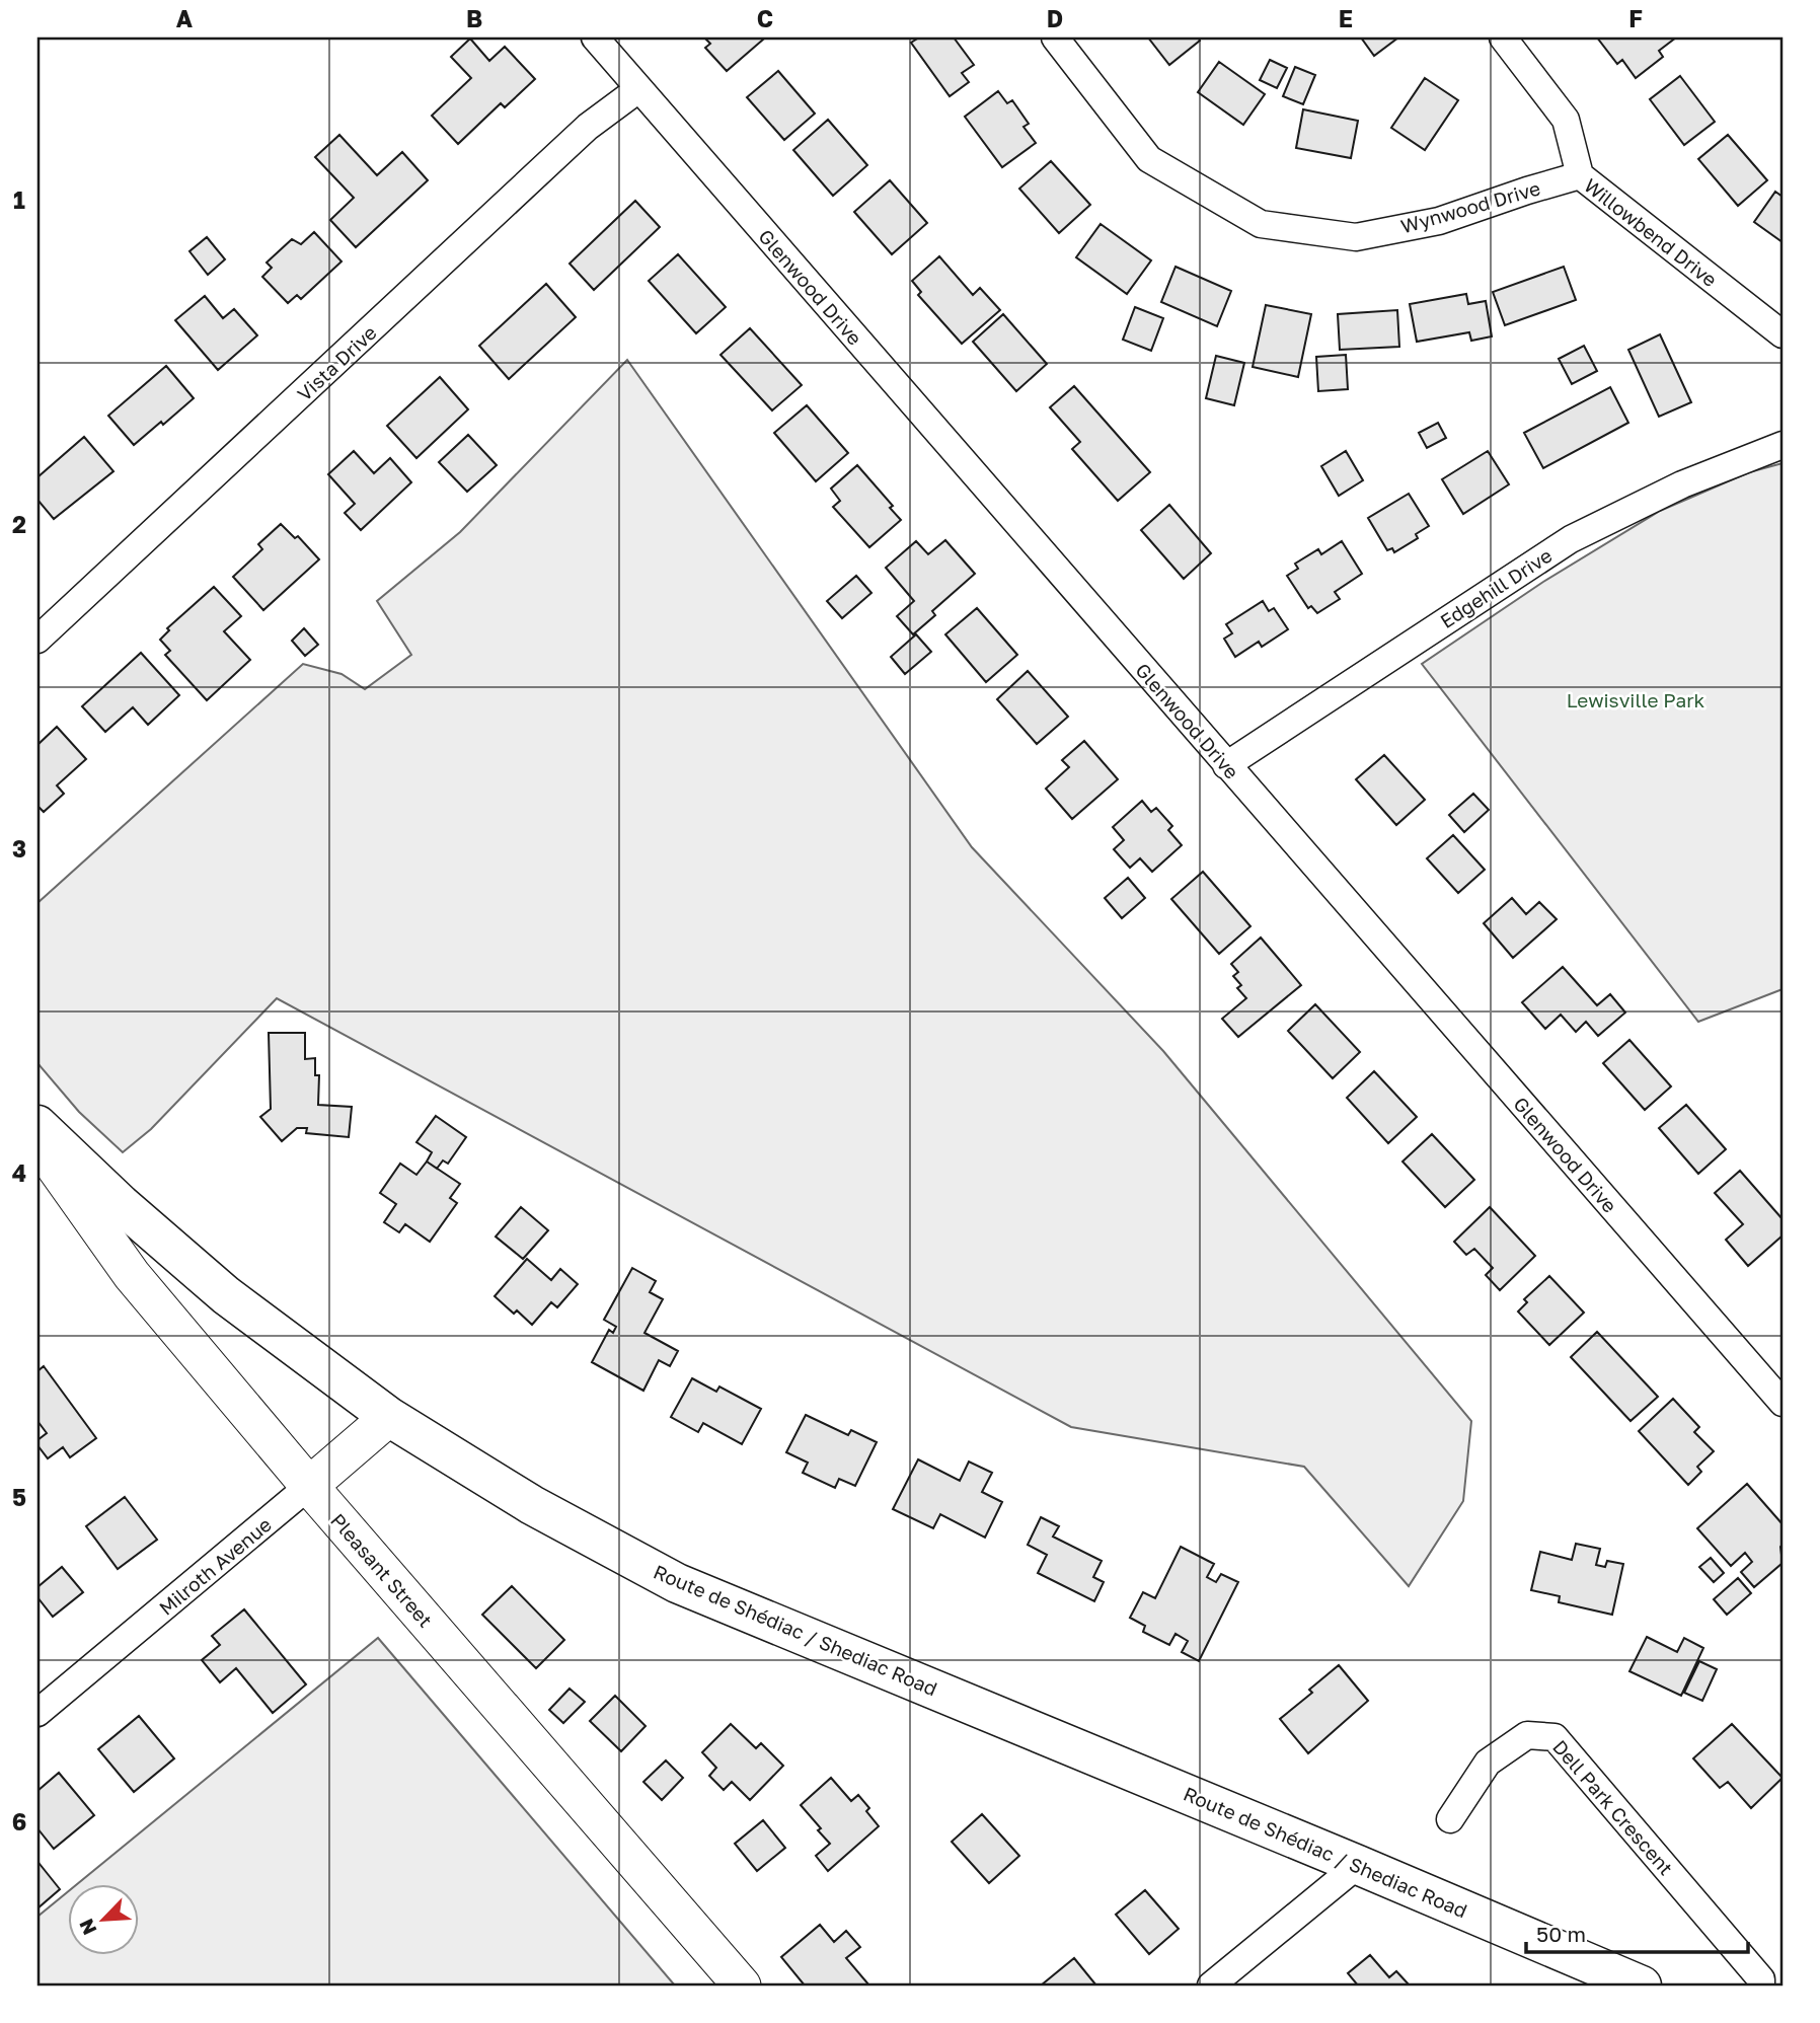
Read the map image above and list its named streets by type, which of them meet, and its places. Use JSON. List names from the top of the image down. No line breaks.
{"streets":{"main road":["Route de Shédiac / Shediac Road"],"street":["Wynwood Drive","Willowbend Drive","Glenwood Drive","Vista Drive","Edgehill Drive","Milroth Avenue","Pleasant Street","Dell Park Crescent"]},"crossings":[["Wynwood Drive","Willowbend Drive"],["Glenwood Drive","Vista Drive"],["Glenwood Drive","Edgehill Drive"],["Milroth Avenue","Pleasant Street"],["Milroth Avenue","Route de Shédiac / Shediac Road"]],"parks":["Lewisville Park"],"scale_bar":"50 m","north":"bottom left","grid":{"columns":["A","B","C","D","E","F"],"rows":["1","2","3","4","5","6"]}}
